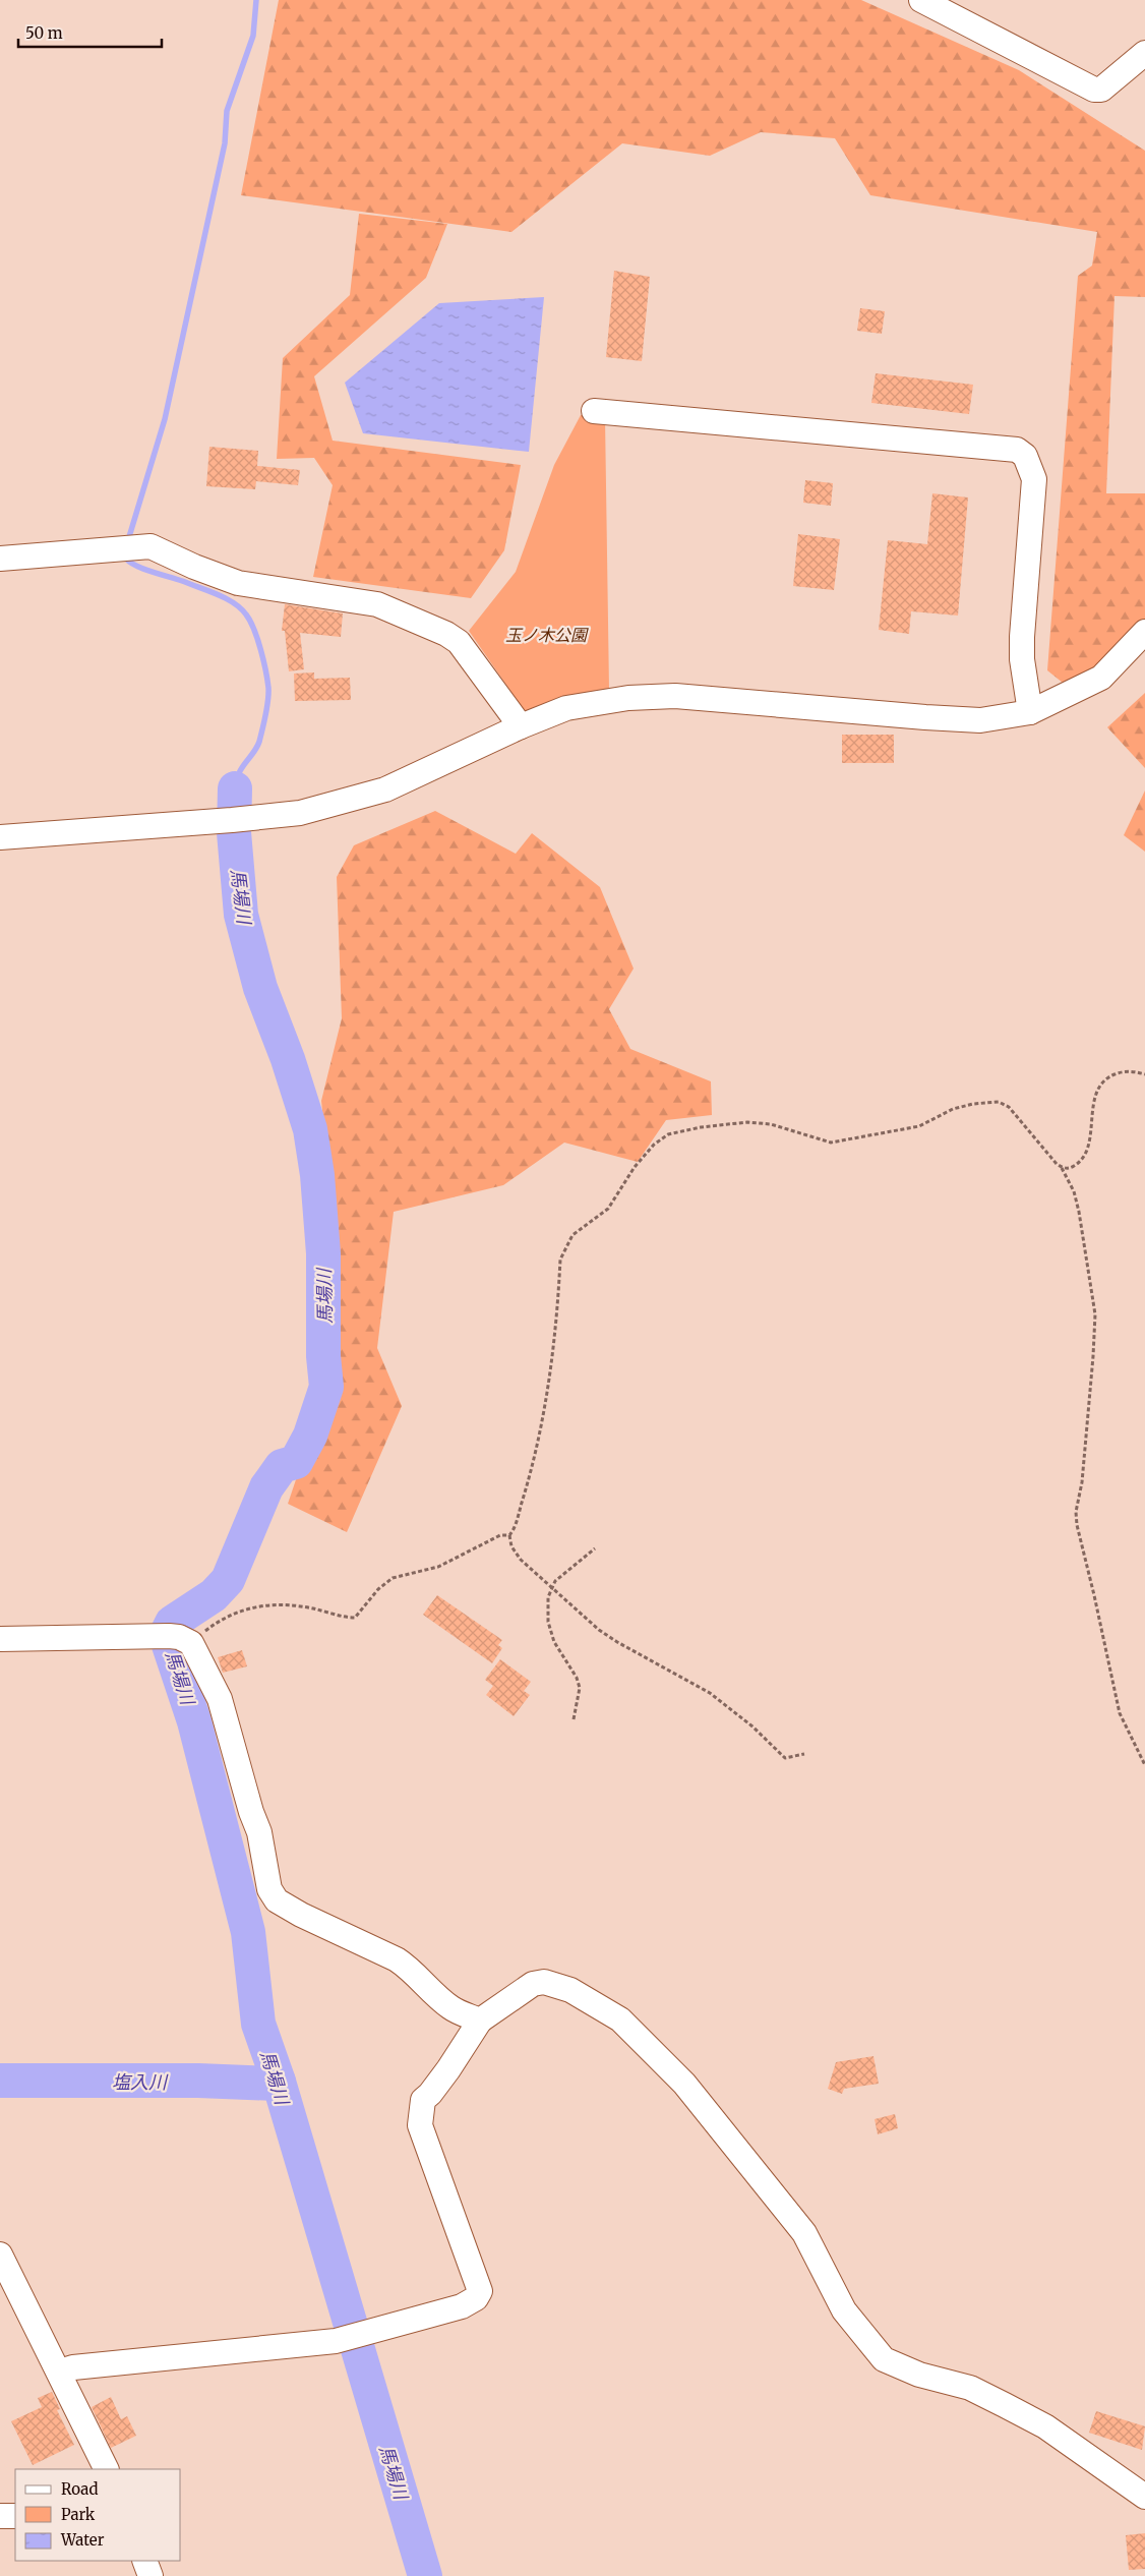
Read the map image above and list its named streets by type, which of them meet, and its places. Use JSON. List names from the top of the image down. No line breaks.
{"water":["馬場川","塩入川"],"parks":["玉ノ木公園"],"legend":["Road","Park","Water"],"scale_bar":"50 m"}
